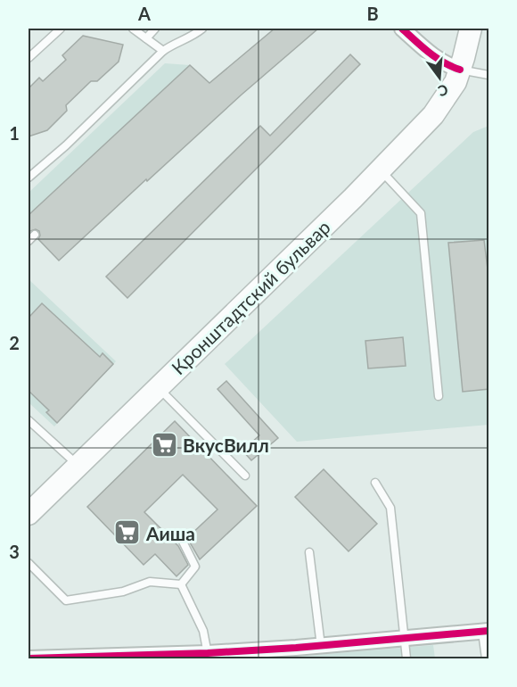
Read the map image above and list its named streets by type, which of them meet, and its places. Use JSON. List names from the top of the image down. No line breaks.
{"streets":{"main road":["Кронштадтский бульвар"]},"places":{"supermarket":["ВкусВилл","Аиша"]},"north":"bottom","grid":{"columns":["A","B"],"rows":["1","2","3"]}}
